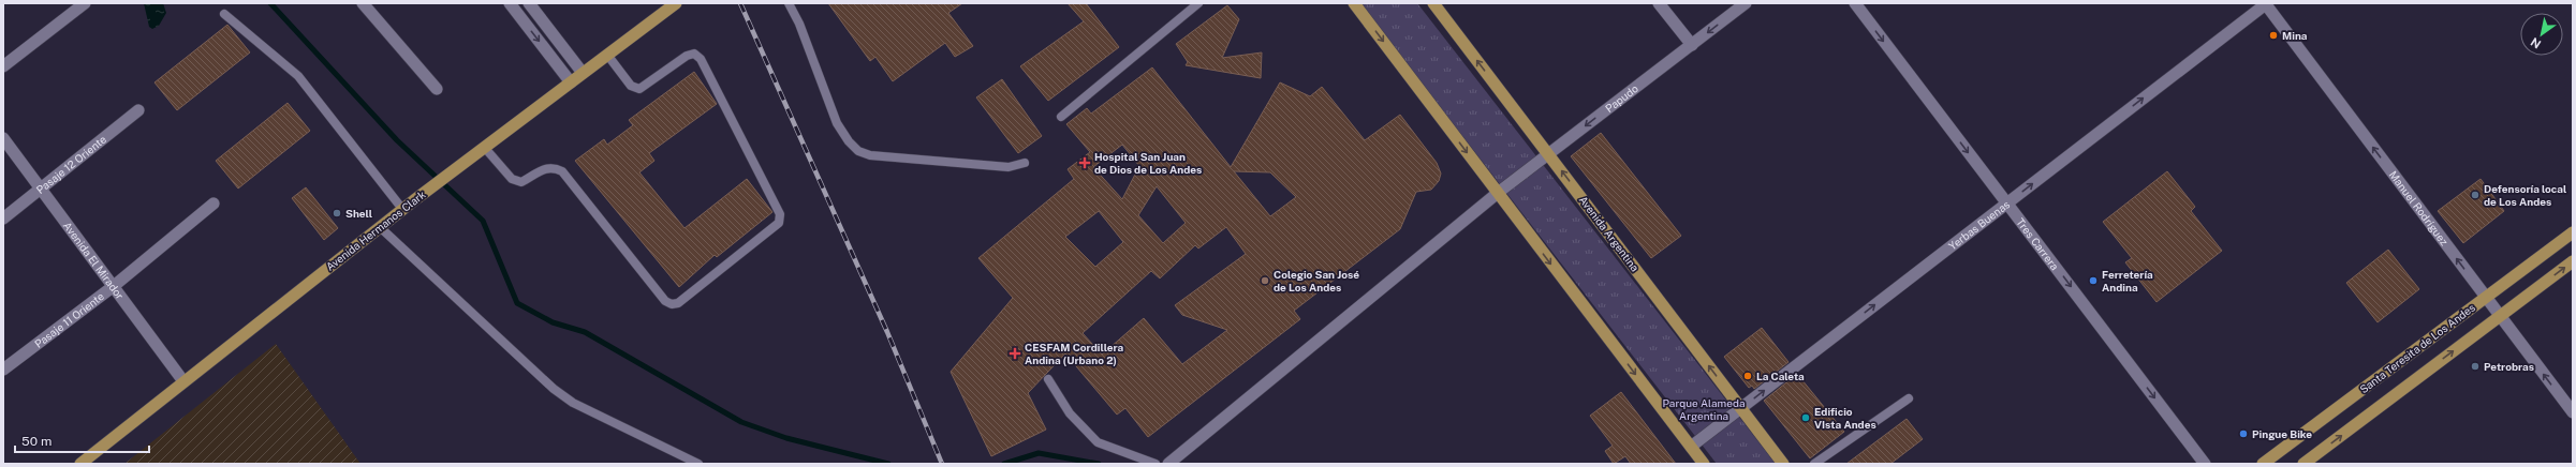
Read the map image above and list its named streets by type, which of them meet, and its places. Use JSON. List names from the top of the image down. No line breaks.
{"streets":{"main road":["Avenida Hermanos Clark","Avenida Argentina","Santa Teresita de Los Andes"],"street":["Papudo","Pasaje 12 Oriente","Manuel Rodríguez","Yerbas Buenas","Tres Carrera","Avenida El Mirador","Pasaje 11 Oriente"]},"crossings":[["Papudo","Avenida Argentina"],["Pasaje 12 Oriente","Avenida El Mirador"],["Manuel Rodríguez","Yerbas Buenas"],["Manuel Rodríguez","Santa Teresita de Los Andes"],["Yerbas Buenas","Avenida Argentina"],["Yerbas Buenas","Tres Carrera"],["Avenida Hermanos Clark","Avenida El Mirador"],["Avenida El Mirador","Pasaje 11 Oriente"]],"one_way":["Manuel Rodríguez","Yerbas Buenas","Tres Carrera"],"parks":["Parque Alameda Argentina"],"places":{"other":["Mina","Defensoría local de Los Andes","Shell","Colegio San José de Los Andes","Ferretería Andina","Petrobras","La Caleta","Edificio VIsta Andes","Pingue Bike"],"health":["Hospital San Juan de Dios de Los Andes","CESFAM Cordillera Andina (Urbano 2)"]},"scale_bar":"50 m","north":"bottom left"}
